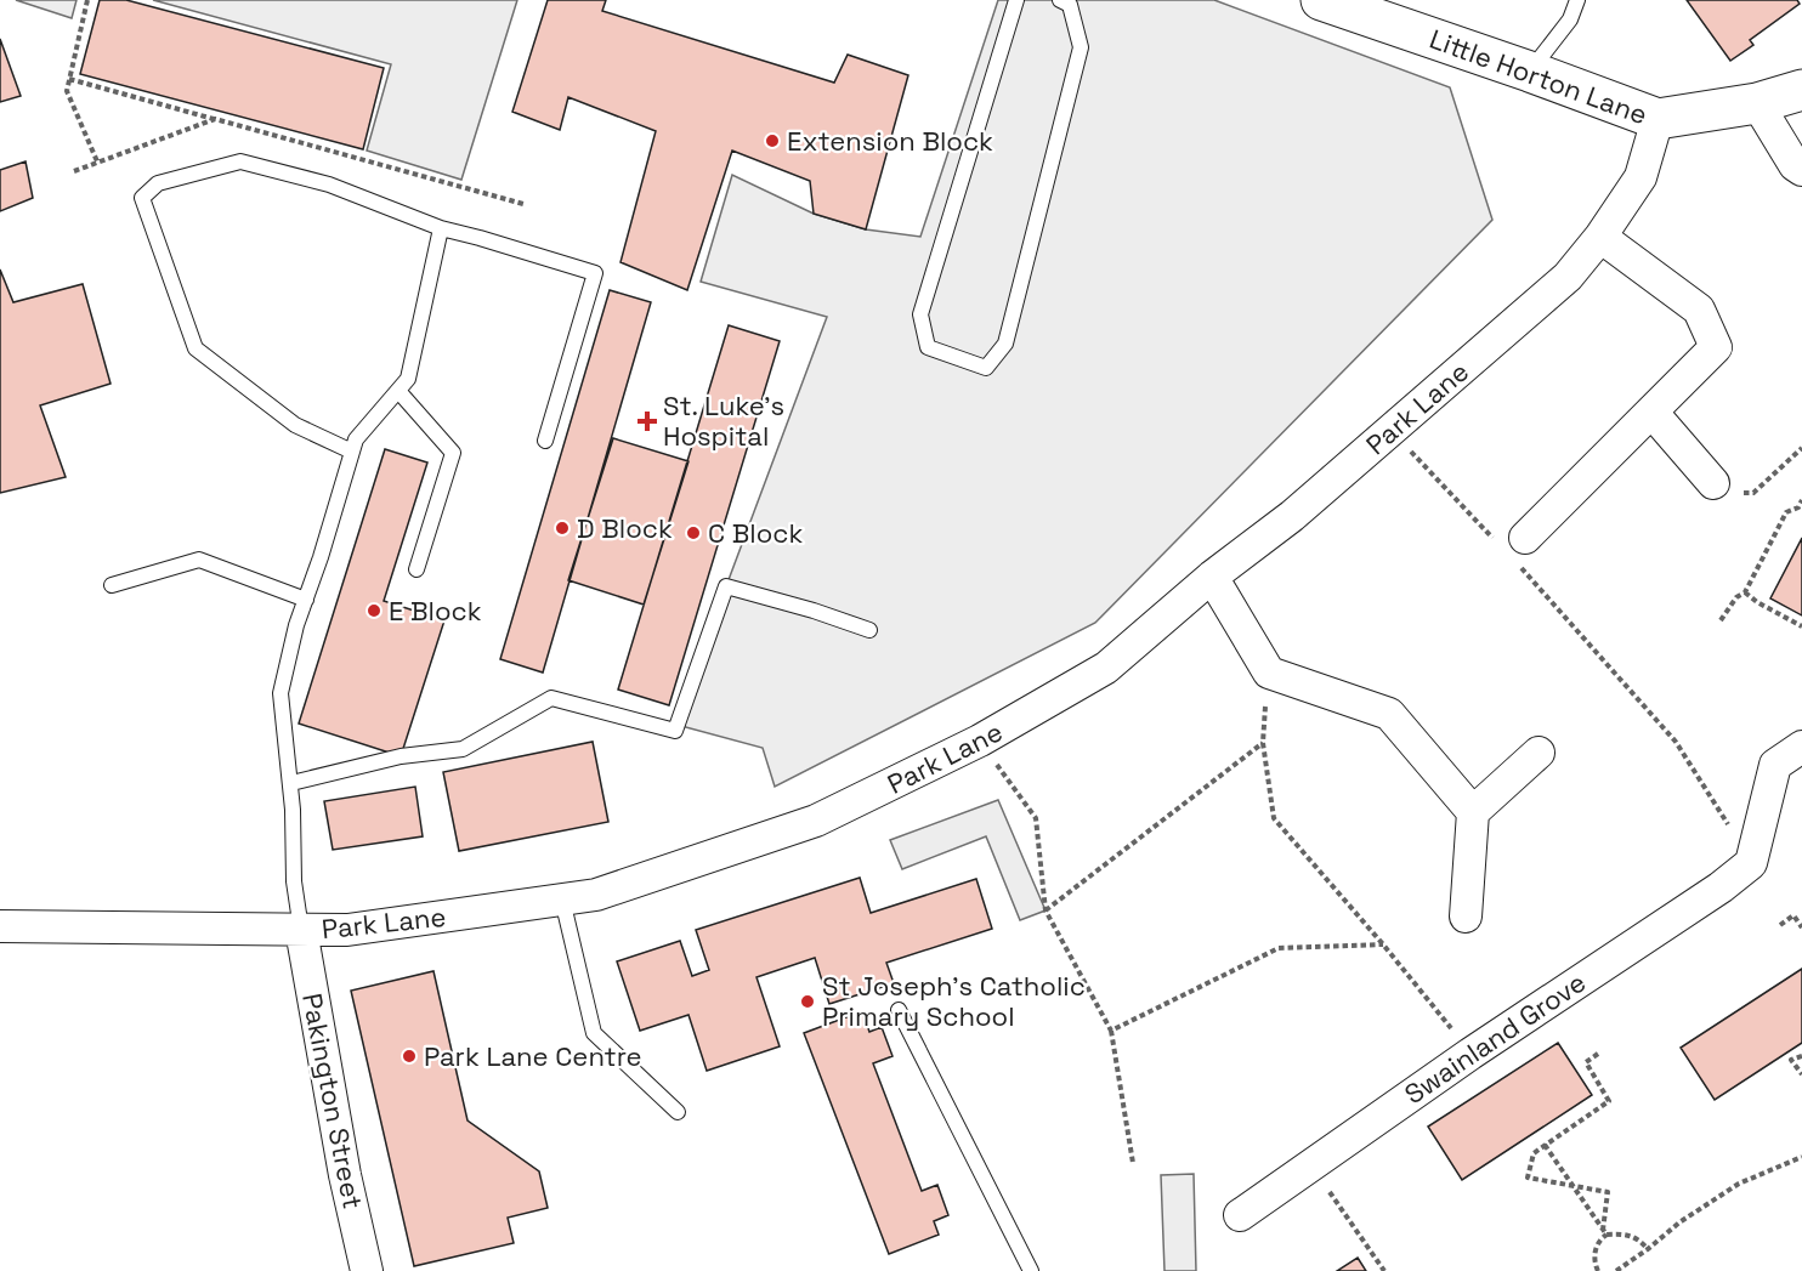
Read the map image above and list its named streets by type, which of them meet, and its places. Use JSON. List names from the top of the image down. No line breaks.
{"streets":{"street":["Little Horton Lane","Park Lane","Swainland Grove","Pakington Street"]},"crossings":[["Little Horton Lane","Park Lane"],["Park Lane","Pakington Street"]],"places":{"other":["Extension Block","D Block","C Block","E Block","St Joseph's Catholic Primary School","Park Lane Centre"],"health":["St. Luke's Hospital"]}}
